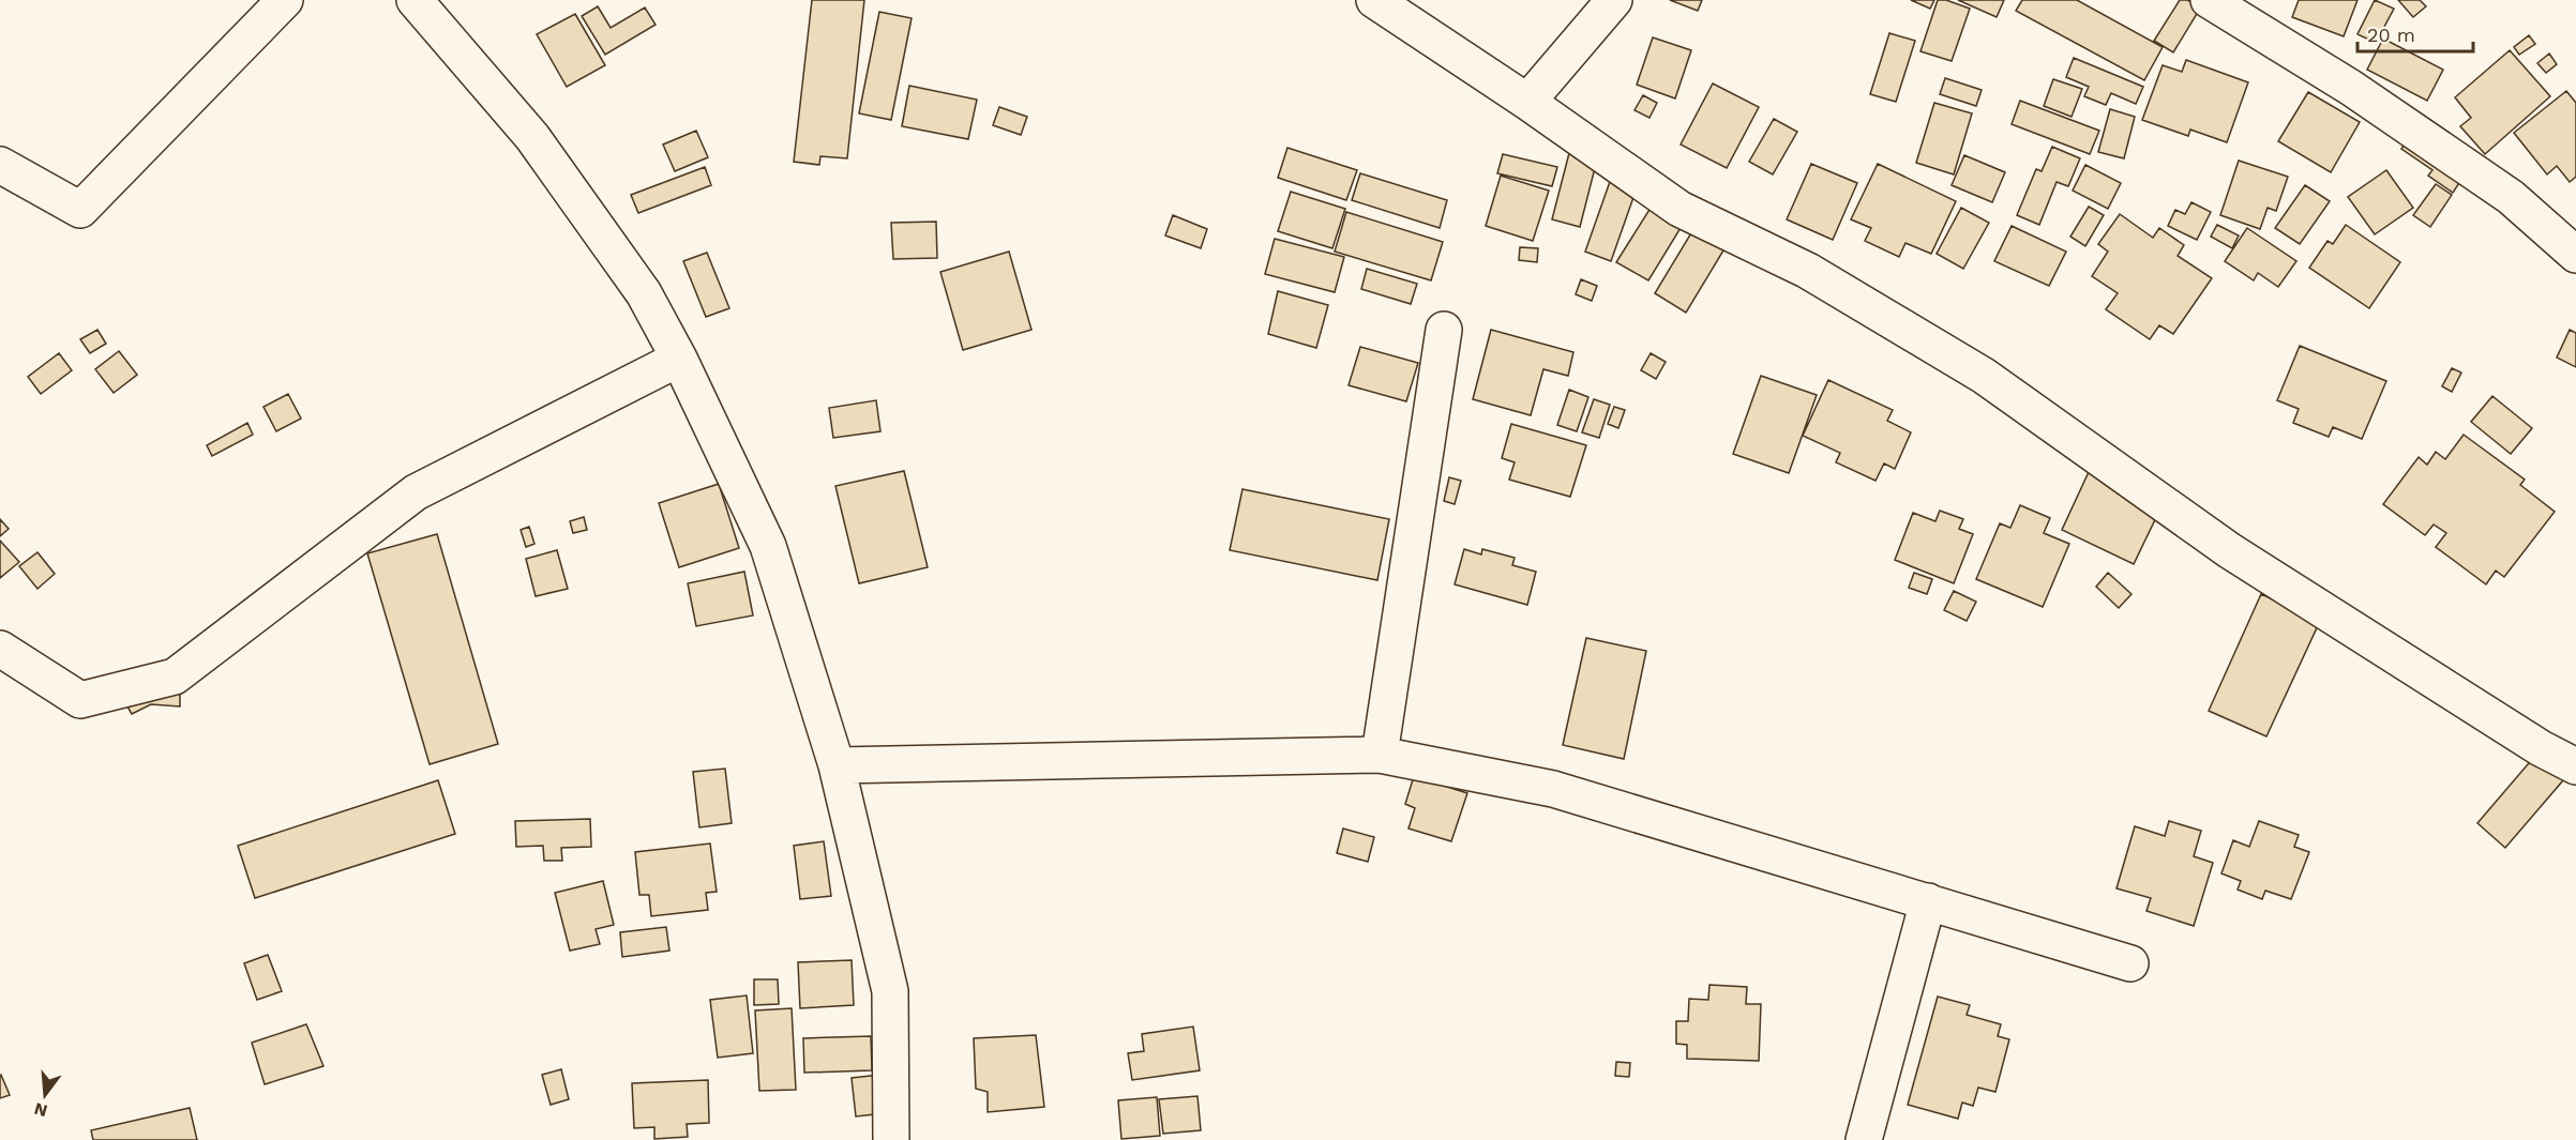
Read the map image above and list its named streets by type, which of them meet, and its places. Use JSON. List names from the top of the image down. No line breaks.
{"scale_bar":"20 m","north":"bottom"}
